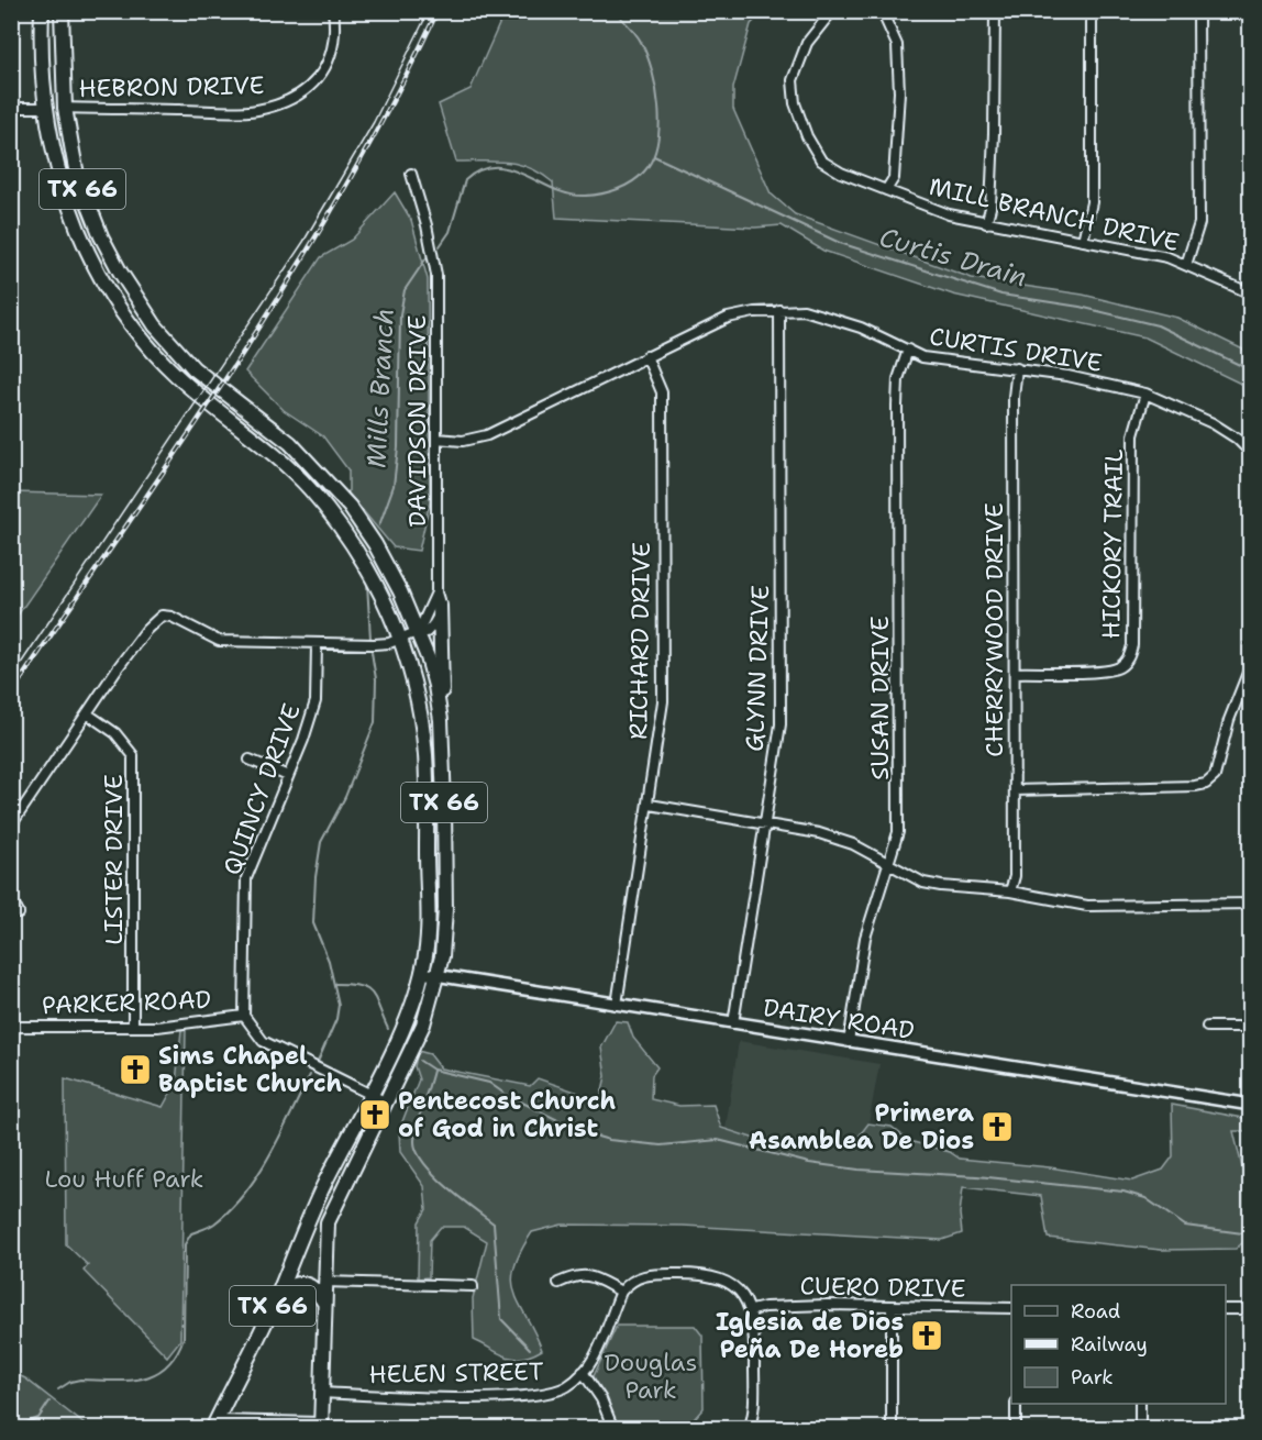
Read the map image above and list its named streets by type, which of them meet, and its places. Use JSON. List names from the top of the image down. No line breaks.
{"streets":{"main road":["TX 66"],"street":["HEBRON DRIVE","MILL BRANCH DRIVE","CURTIS DRIVE","DAVIDSON DRIVE","HICKORY TRAIL","CHERRYWOOD DRIVE","RICHARD DRIVE","GLYNN DRIVE","SUSAN DRIVE","QUINCY DRIVE","LISTER DRIVE","PARKER ROAD","DAIRY ROAD","CUERO DRIVE","HELEN STREET"]},"crossings":[["HEBRON DRIVE","TX 66"],["TX 66","DAVIDSON DRIVE"],["TX 66","DAIRY ROAD"],["TX 66","HELEN STREET"],["CURTIS DRIVE","DAVIDSON DRIVE"],["CURTIS DRIVE","HICKORY TRAIL"],["CURTIS DRIVE","CHERRYWOOD DRIVE"],["CURTIS DRIVE","RICHARD DRIVE"],["CURTIS DRIVE","GLYNN DRIVE"],["CURTIS DRIVE","SUSAN DRIVE"],["HICKORY TRAIL","CHERRYWOOD DRIVE"],["RICHARD DRIVE","DAIRY ROAD"],["GLYNN DRIVE","DAIRY ROAD"],["SUSAN DRIVE","DAIRY ROAD"],["QUINCY DRIVE","PARKER ROAD"],["LISTER DRIVE","PARKER ROAD"]],"water":["Curtis Drain","Mills Branch"],"parks":["Lou Huff Park","Douglas Park"],"places":{"church":["Sims Chapel Baptist Church","Pentecost Church of God in Christ","Primera Asamblea De Dios","Iglesia de Dios Peña De Horeb"]},"legend":["Road","Railway","Park"]}
